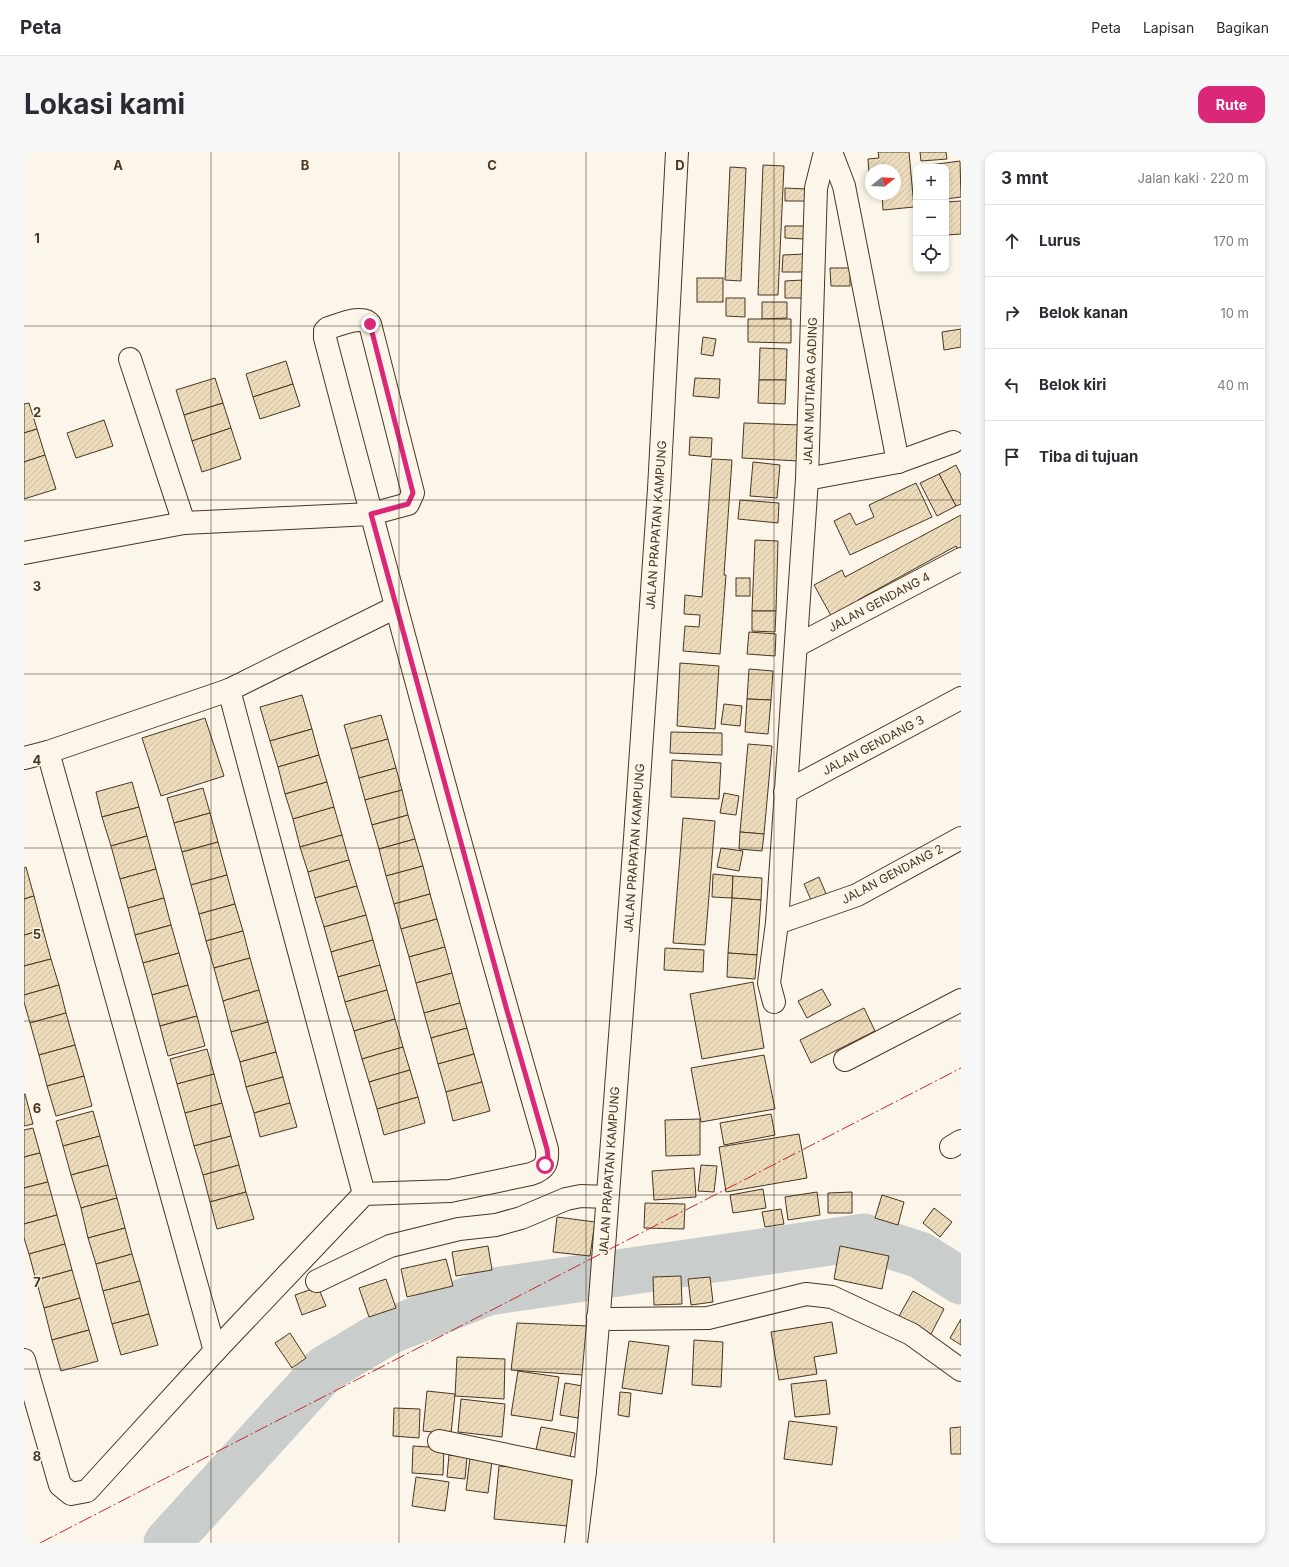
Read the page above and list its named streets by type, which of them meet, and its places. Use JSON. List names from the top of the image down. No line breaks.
{"streets":{"street":["JALAN MUTIARA GADING","JALAN PRAPATAN KAMPUNG","JALAN GENDANG 4","JALAN GENDANG 3","JALAN GENDANG 2"]},"north":"right","page":{"header":"Peta","nav":["Peta","Lapisan","Bagikan"],"buttons":"Rute","title":"Lokasi kami","heading":["3 mnt","Jalan kaki · 220 m"],"map_buttons":["+","−"],"list":[["Lurus","170 m"],["Belok kanan","10 m"],["Belok kiri","40 m"],"Tiba di tujuan"]},"grid":{"columns":["A","B","C","D"],"rows":["1","2","3","4","5","6","7","8"]}}
